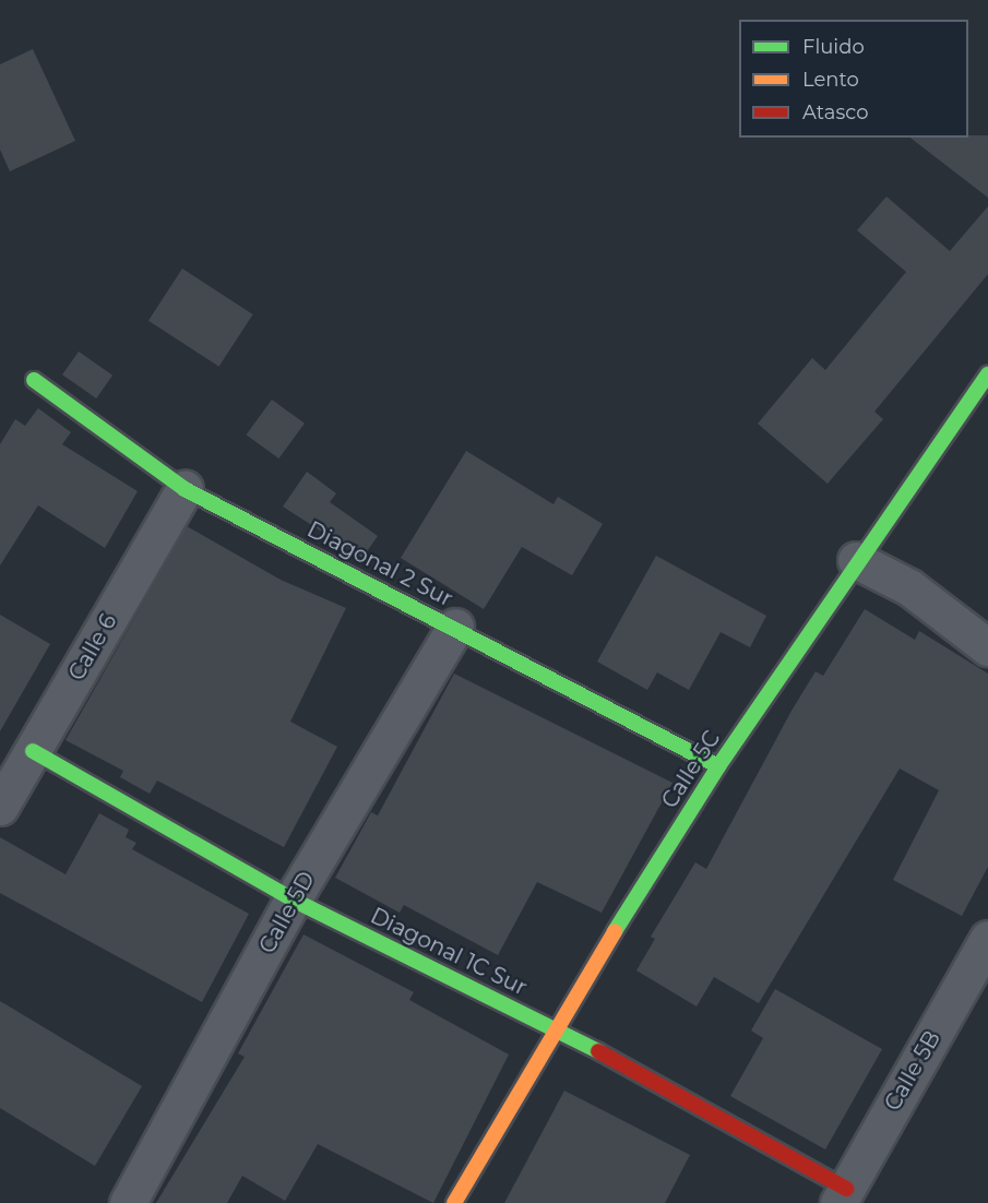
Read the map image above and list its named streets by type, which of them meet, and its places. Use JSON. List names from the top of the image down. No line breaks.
{"streets":{"street":["Diagonal 2 Sur","Calle 6","Calle 5C","Calle 5D","Diagonal 1C Sur","Calle 5B"]},"crossings":[["Diagonal 2 Sur","Calle 6"],["Diagonal 2 Sur","Calle 5C"],["Diagonal 2 Sur","Calle 5D"],["Calle 6","Diagonal 1C Sur"],["Calle 5C","Diagonal 1C Sur"],["Calle 5D","Diagonal 1C Sur"],["Diagonal 1C Sur","Calle 5B"]],"legend":["Fluido","Lento","Atasco"]}
